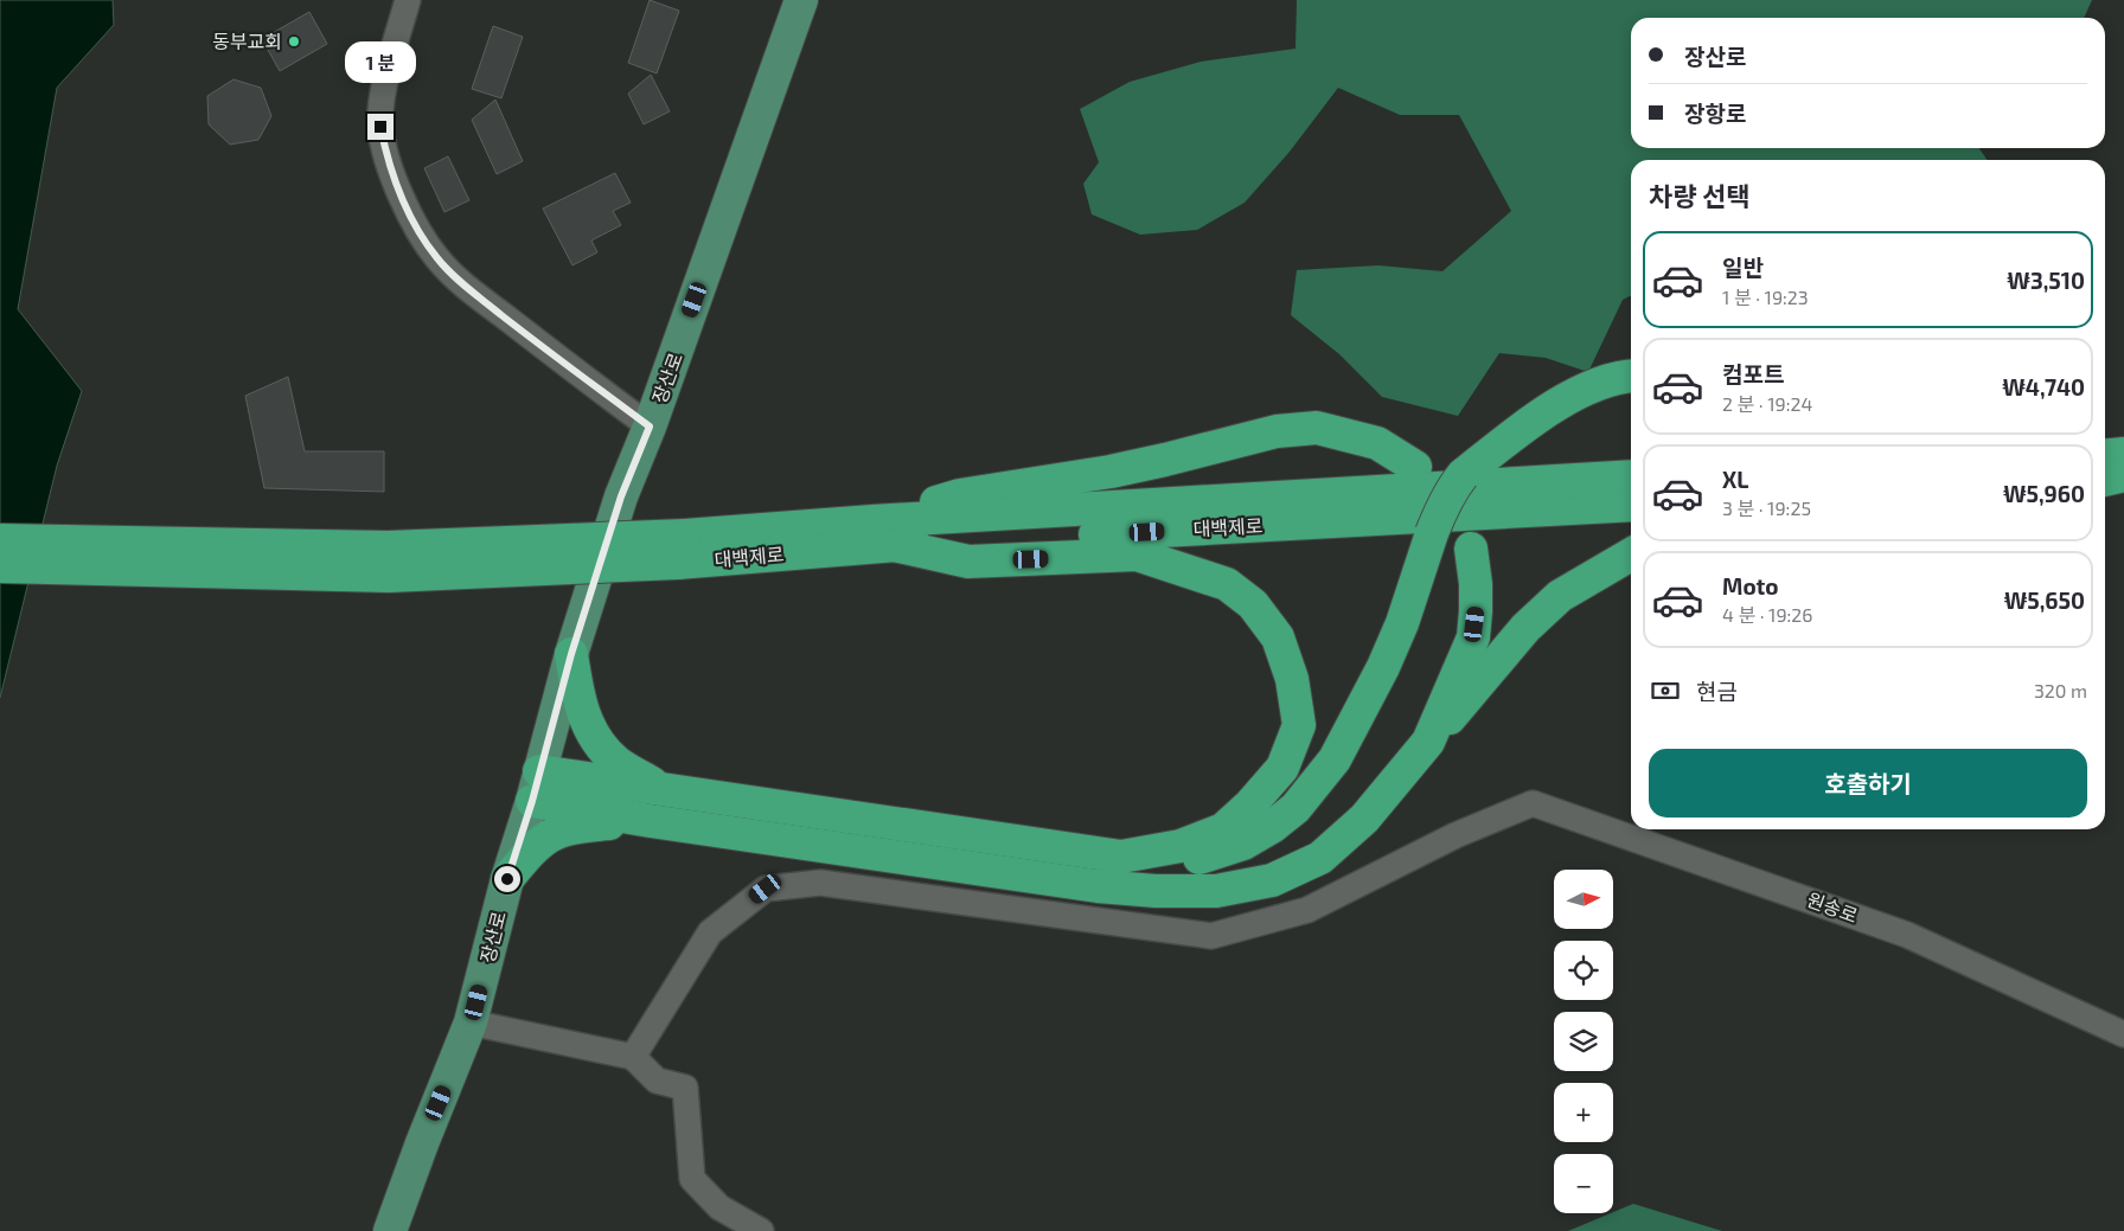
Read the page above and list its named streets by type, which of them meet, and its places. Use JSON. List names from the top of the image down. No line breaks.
{"streets":{"highway":["대백제로"],"main road":["장산로"],"street":["원송로"]},"places":["동부교회"],"north":"right","page":{"banner":["장산로","장항로"],"bubble":"1 분","heading":"차량 선택","list":[{"name":"일반","note":"1 분 · 19:23","value":"₩3,510"},{"name":"컴포트","note":"2 분 · 19:24","value":"₩4,740"},{"name":"XL","note":"3 분 · 19:25","value":"₩5,960"},{"name":"Moto","note":"4 분 · 19:26","value":"₩5,650"}],"pay":["현금","320 m"],"buttons":"호출하기","map_buttons":["+","−"]}}
